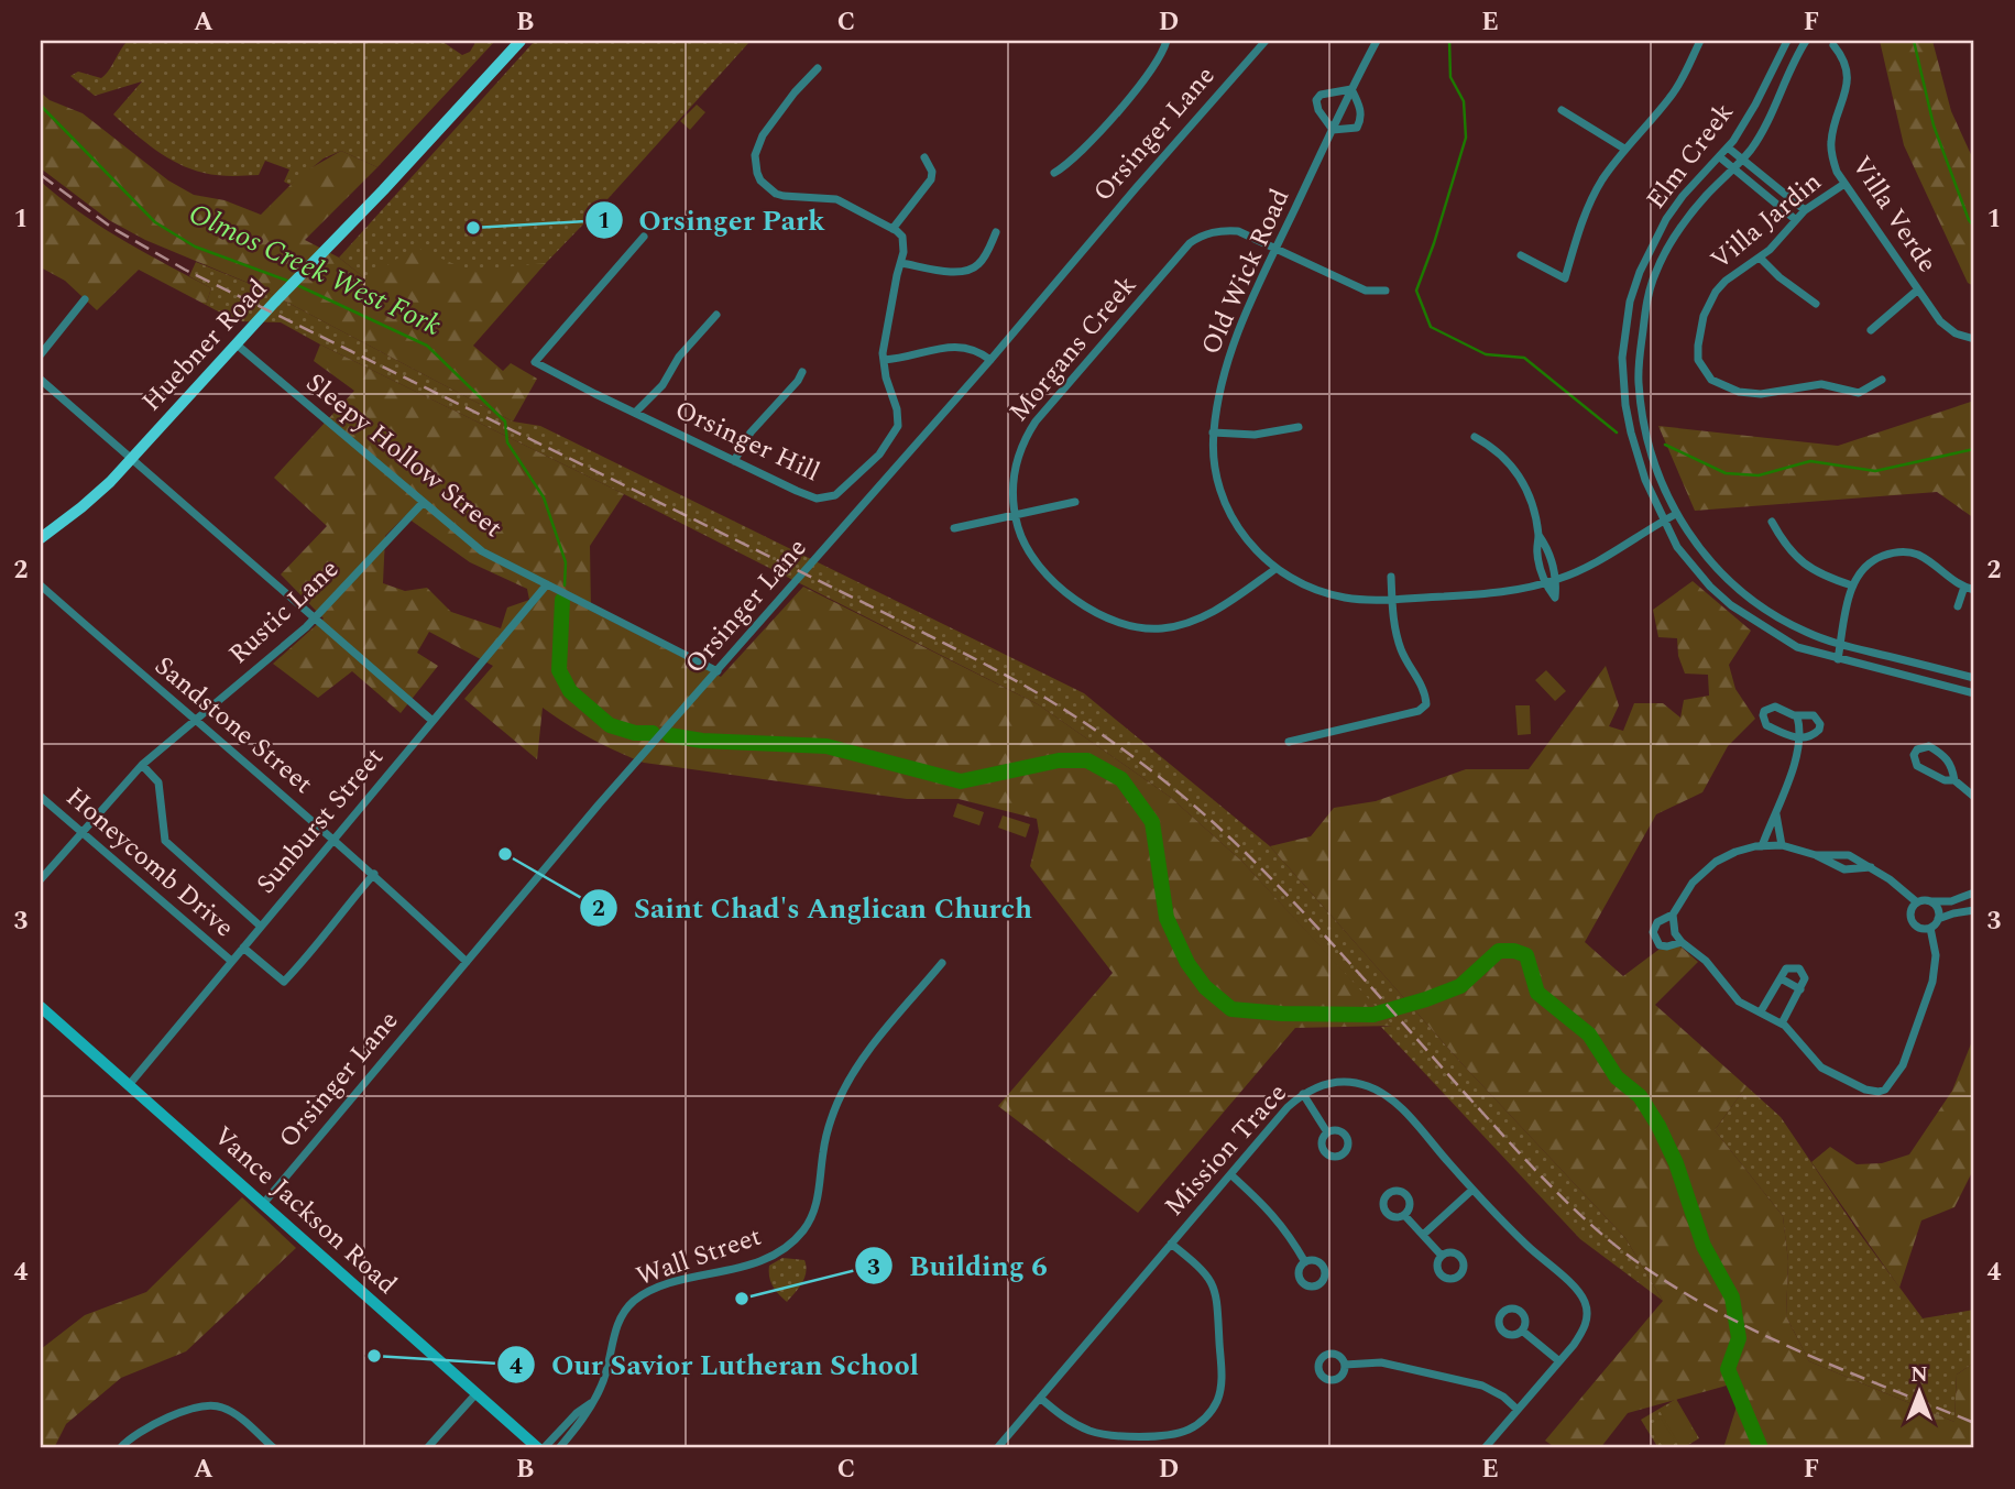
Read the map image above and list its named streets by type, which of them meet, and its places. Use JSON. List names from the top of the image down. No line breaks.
{"streets":{"main road":["Huebner Road","Vance Jackson Road"],"street":["Orsinger Lane","Elm Creek","Villa Verde","Villa Jardin","Old Wick Road","Morgans Creek","Orsinger Hill","Sleepy Hollow Street","Rustic Lane","Sandstone Street","Sunburst Street","Honeycomb Drive","Mission Trace","Wall Street"]},"crossings":[["Orsinger Lane","Sleepy Hollow Street"],["Orsinger Lane","Sandstone Street"],["Orsinger Lane","Vance Jackson Road"],["Elm Creek","Old Wick Road"],["Villa Verde","Villa Jardin"],["Old Wick Road","Morgans Creek"],["Huebner Road","Sleepy Hollow Street"],["Sleepy Hollow Street","Rustic Lane"],["Sleepy Hollow Street","Sunburst Street"],["Rustic Lane","Sandstone Street"],["Rustic Lane","Honeycomb Drive"],["Sandstone Street","Sunburst Street"],["Sunburst Street","Honeycomb Drive"],["Sunburst Street","Vance Jackson Road"],["Vance Jackson Road","Wall Street"]],"water":["Olmos Creek West Fork"],"places":["Orsinger Park","Saint Chad's Anglican Church","Building 6","Our Savior Lutheran School"],"north":"top","grid":{"columns":["A","B","C","D","E","F"],"rows":["1","2","3","4"]}}
